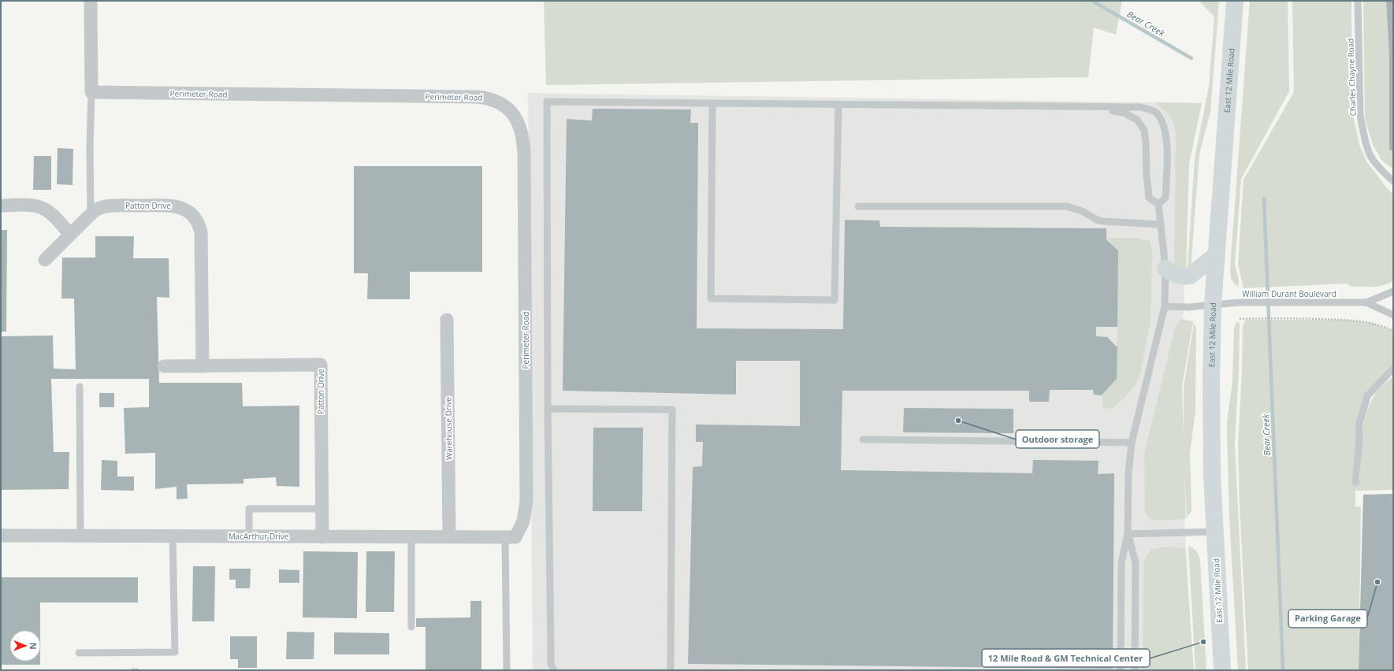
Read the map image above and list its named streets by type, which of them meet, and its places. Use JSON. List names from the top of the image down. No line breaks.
{"streets":{"main road":["East 12 Mile Road"],"street":["Perimeter Road","Patton Drive","Warehouse Drive","MacArthur Drive"],"lane":["Charles Chayne Road","William Durant Boulevard"]},"crossings":[["East 12 Mile Road","William Durant Boulevard"],["Perimeter Road","MacArthur Drive"],["Patton Drive","MacArthur Drive"],["Warehouse Drive","MacArthur Drive"]],"water":["Bear Creek"],"places":["Outdoor storage","Parking Garage","12 Mile Road & GM Technical Center"],"north":"right"}
